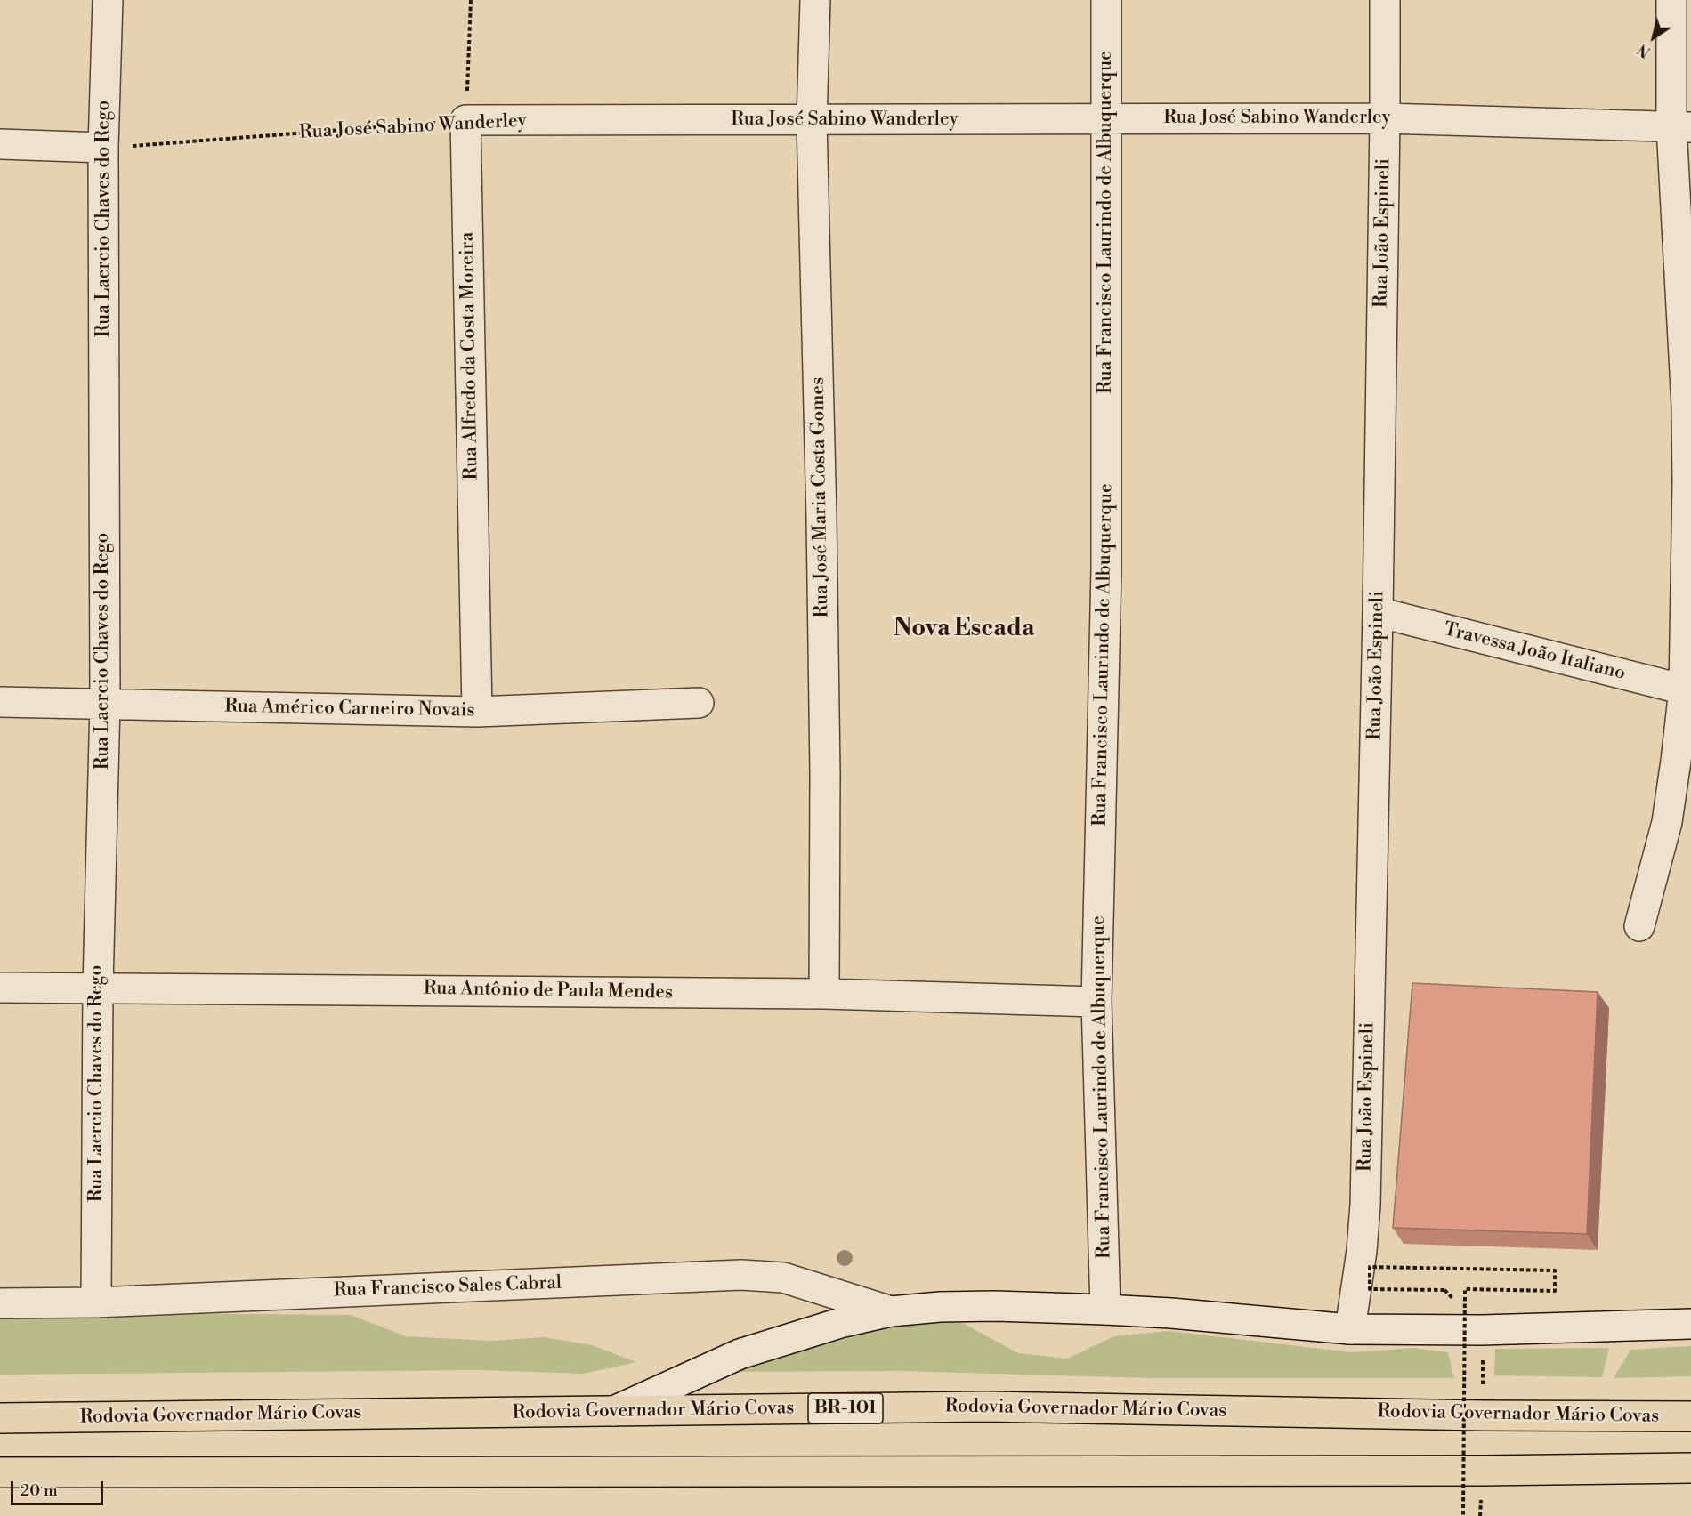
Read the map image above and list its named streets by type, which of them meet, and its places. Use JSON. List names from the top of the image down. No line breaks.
{"streets":{"highway":["BR-101","Rodovia Governador Mário Covas"],"street":["Rua José Sabino Wanderley","Rua Laercio Chaves do Rego","Rua Francisco Laurindo de Albuquerque","Rua João Espineli","Rua Alfredo da Costa Moreira","Rua José Maria Costa Gomes","Travessa João Italiano","Rua Américo Carneiro Novais","Rua Antônio de Paula Mendes","Rua Francisco Sales Cabral"]},"crossings":[["Rua José Sabino Wanderley","Rua Laercio Chaves do Rego"],["Rua José Sabino Wanderley","Rua Francisco Laurindo de Albuquerque"],["Rua José Sabino Wanderley","Rua João Espineli"],["Rua José Sabino Wanderley","Rua Alfredo da Costa Moreira"],["Rua José Sabino Wanderley","Rua José Maria Costa Gomes"],["Rua Laercio Chaves do Rego","Rua Américo Carneiro Novais"],["Rua Laercio Chaves do Rego","Rua Antônio de Paula Mendes"],["Rua Laercio Chaves do Rego","Rua Francisco Sales Cabral"],["Rua Francisco Laurindo de Albuquerque","Rua Antônio de Paula Mendes"],["Rua João Espineli","Travessa João Italiano"],["Rua Alfredo da Costa Moreira","Rua Américo Carneiro Novais"],["Rua José Maria Costa Gomes","Rua Antônio de Paula Mendes"]],"districts":["Nova Escada"],"scale_bar":"20 m","north":"bottom left"}
